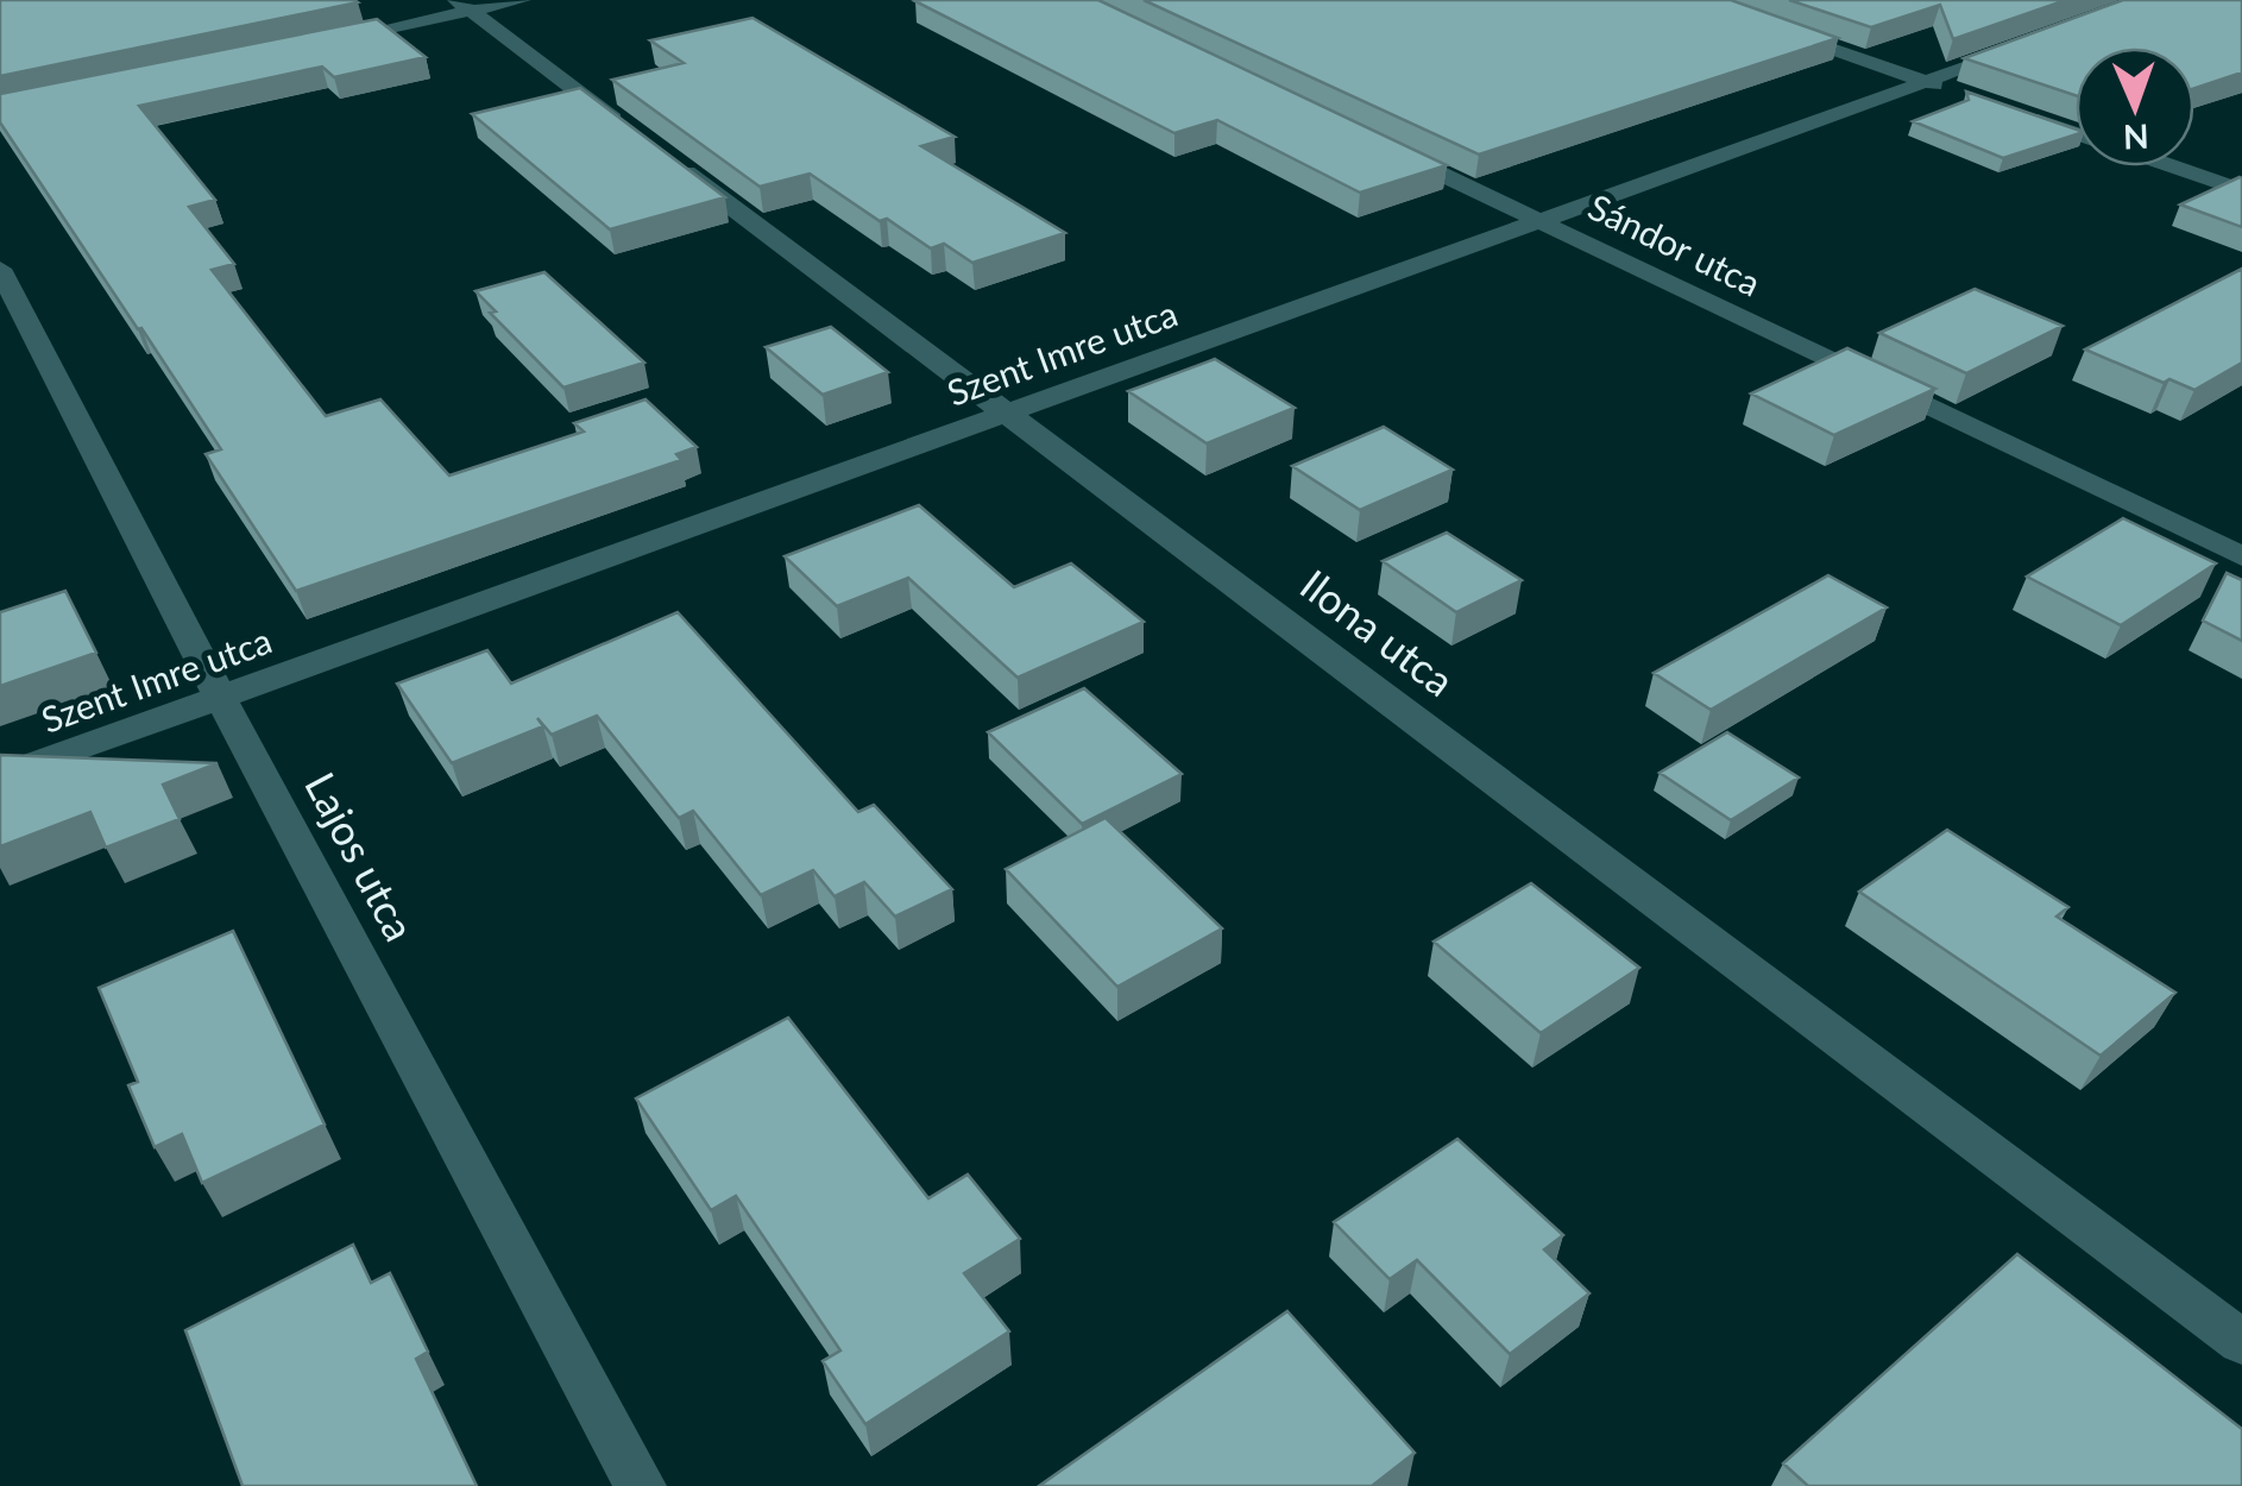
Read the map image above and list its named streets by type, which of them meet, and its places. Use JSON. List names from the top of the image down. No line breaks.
{"streets":{"street":["Sándor utca","Szent Imre utca","Ilona utca","Lajos utca"]},"crossings":[["Sándor utca","Szent Imre utca"],["Szent Imre utca","Ilona utca"],["Szent Imre utca","Lajos utca"]],"north":"bottom"}
